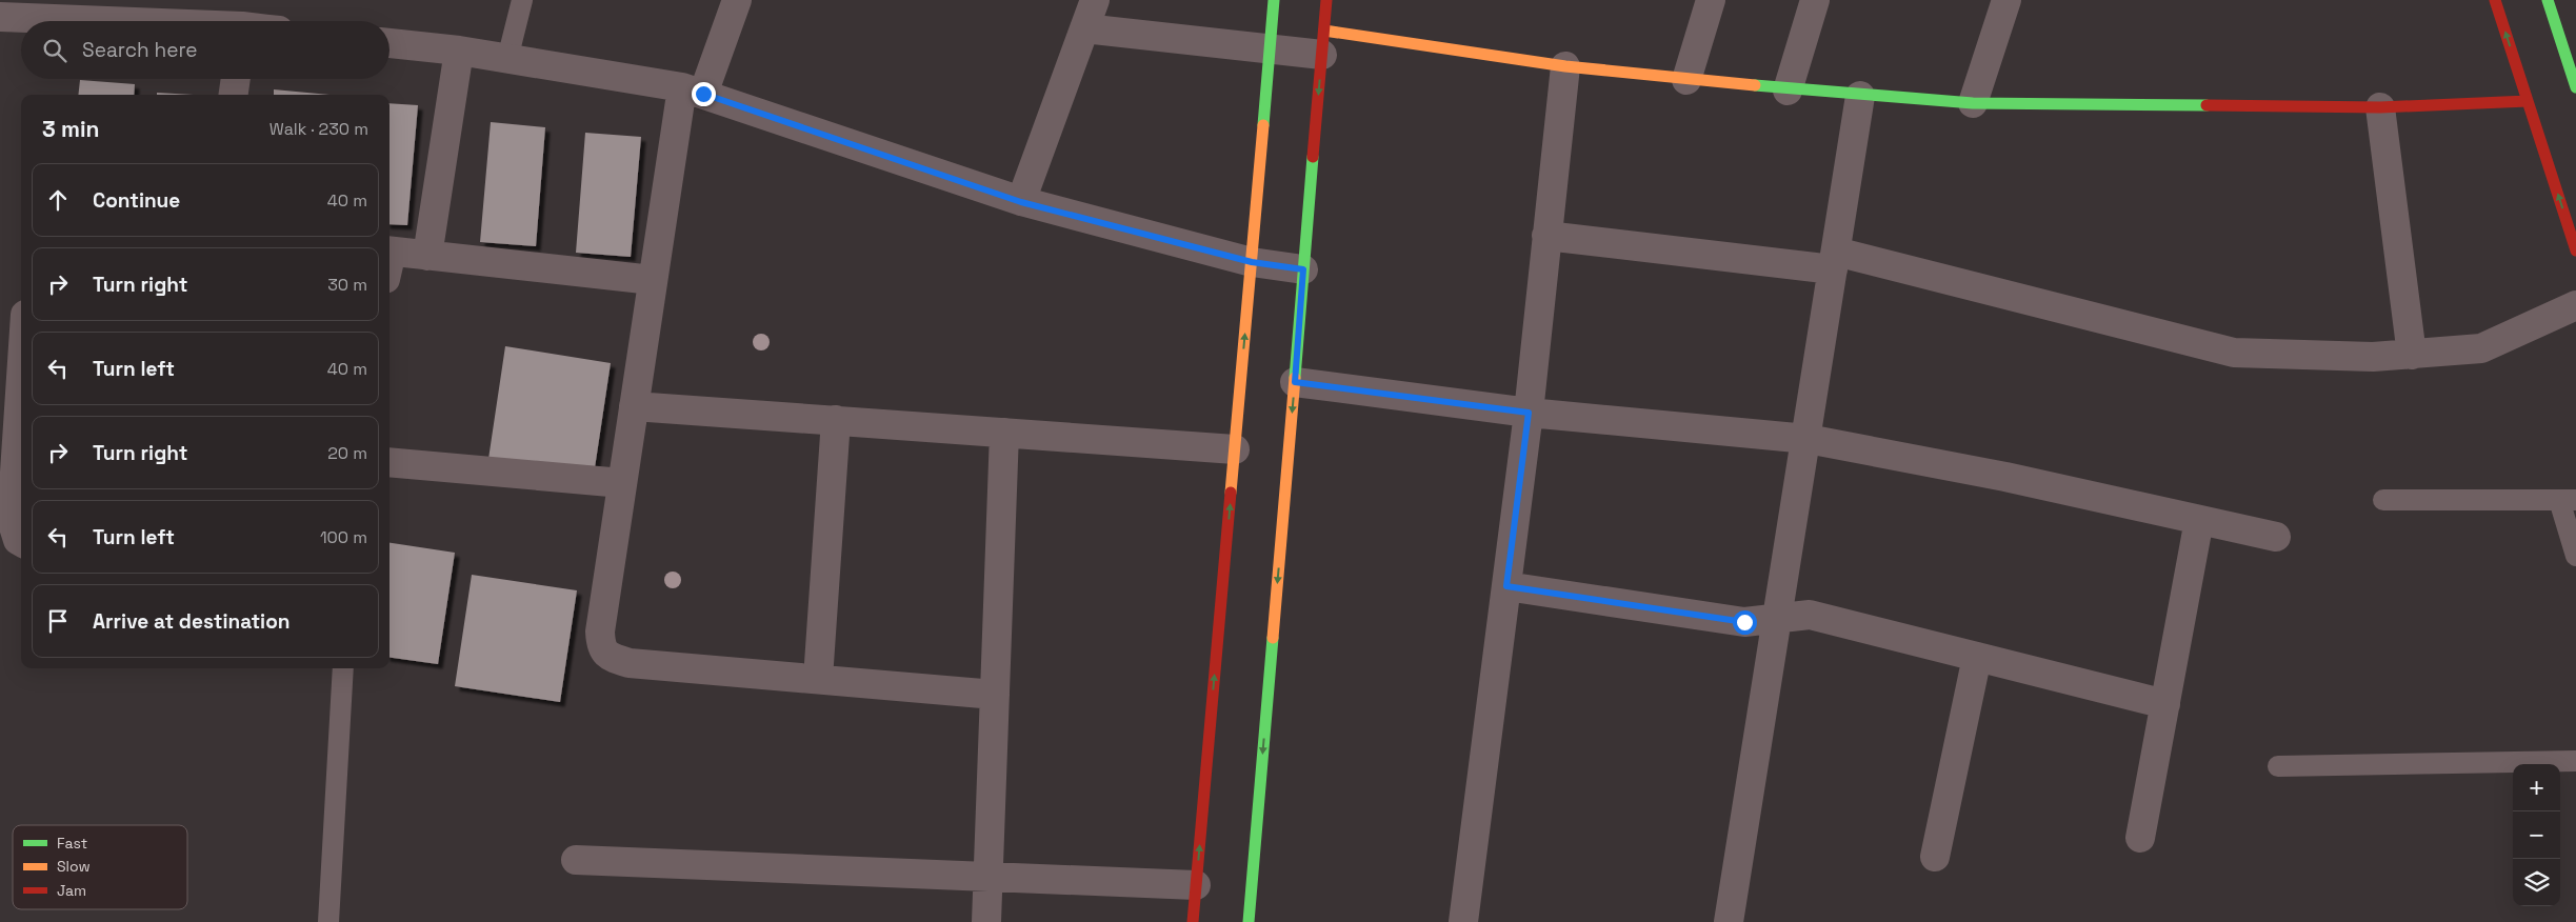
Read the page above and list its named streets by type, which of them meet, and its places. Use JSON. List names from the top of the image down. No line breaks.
{"legend":["Fast","Slow","Jam"],"page":{"search":"Search here","heading":["3 min","Walk · 230 m"],"list":[["Continue","40 m"],["Turn right","30 m"],["Turn left","40 m"],["Turn right","20 m"],["Turn left","100 m"],"Arrive at destination"],"map_buttons":["+","−"]}}
